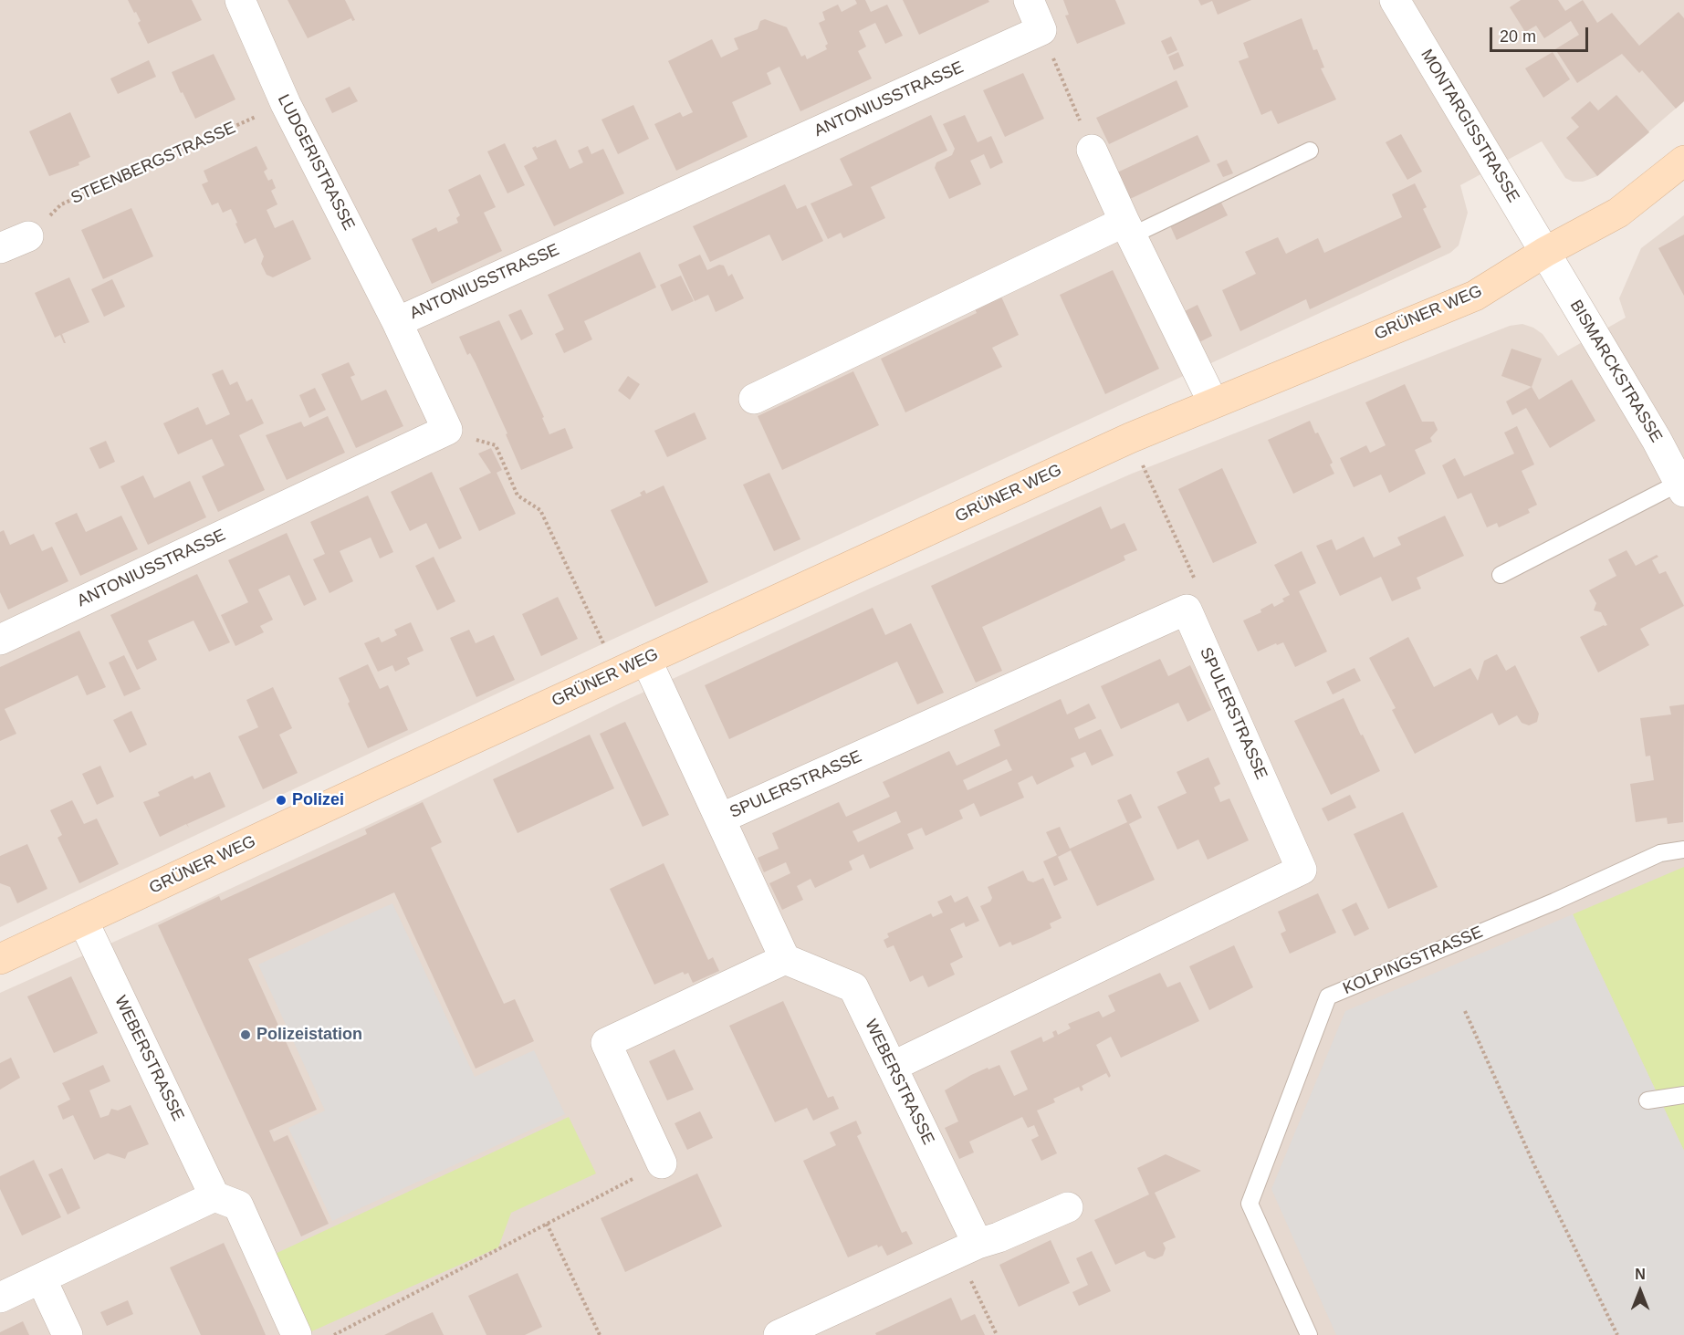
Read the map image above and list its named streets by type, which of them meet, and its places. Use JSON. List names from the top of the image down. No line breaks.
{"streets":{"street":["ANTONIUSSTRASSE","MONTARGISSTRASSE","LUDGERISTRASSE","GRÜNER WEG","BISMARCKSTRASSE","SPULERSTRASSE","WEBERSTRASSE"],"lane":["KOLPINGSTRASSE"],"path":["STEENBERGSTRASSE"]},"crossings":[["ANTONIUSSTRASSE","LUDGERISTRASSE"],["MONTARGISSTRASSE","GRÜNER WEG"],["MONTARGISSTRASSE","BISMARCKSTRASSE"],["LUDGERISTRASSE","STEENBERGSTRASSE"],["GRÜNER WEG","BISMARCKSTRASSE"],["GRÜNER WEG","WEBERSTRASSE"],["SPULERSTRASSE","WEBERSTRASSE"]],"places":["Polizei","Polizeistation"],"scale_bar":"20 m","north":"top"}
